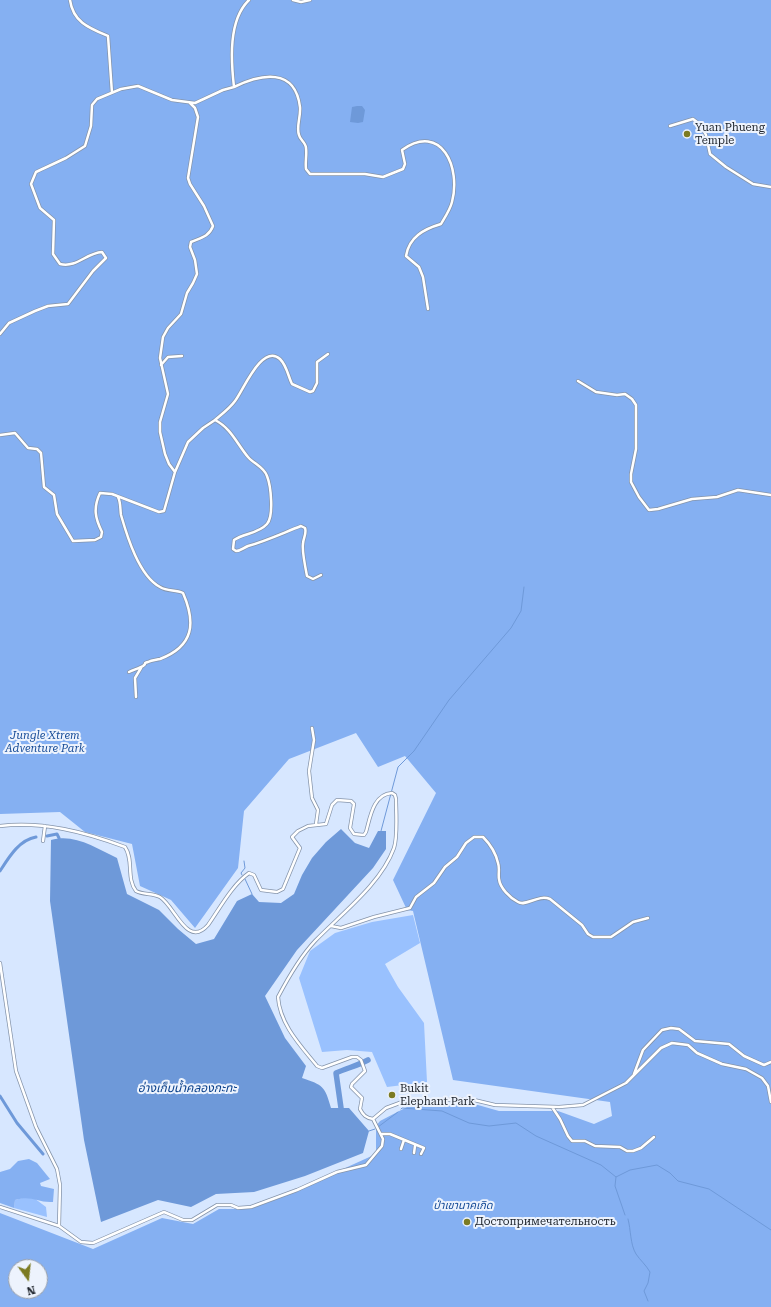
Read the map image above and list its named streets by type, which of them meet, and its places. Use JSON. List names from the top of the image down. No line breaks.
{"water":["อ่างเก็บน้ำคลองกะทะ"],"parks":["Jungle Xtrem Adventure Park","ป่าเขานาคเกิด"],"places":["Yuan Phueng Temple","Bukit Elephant Park","Достопримечательность"],"north":"bottom"}
